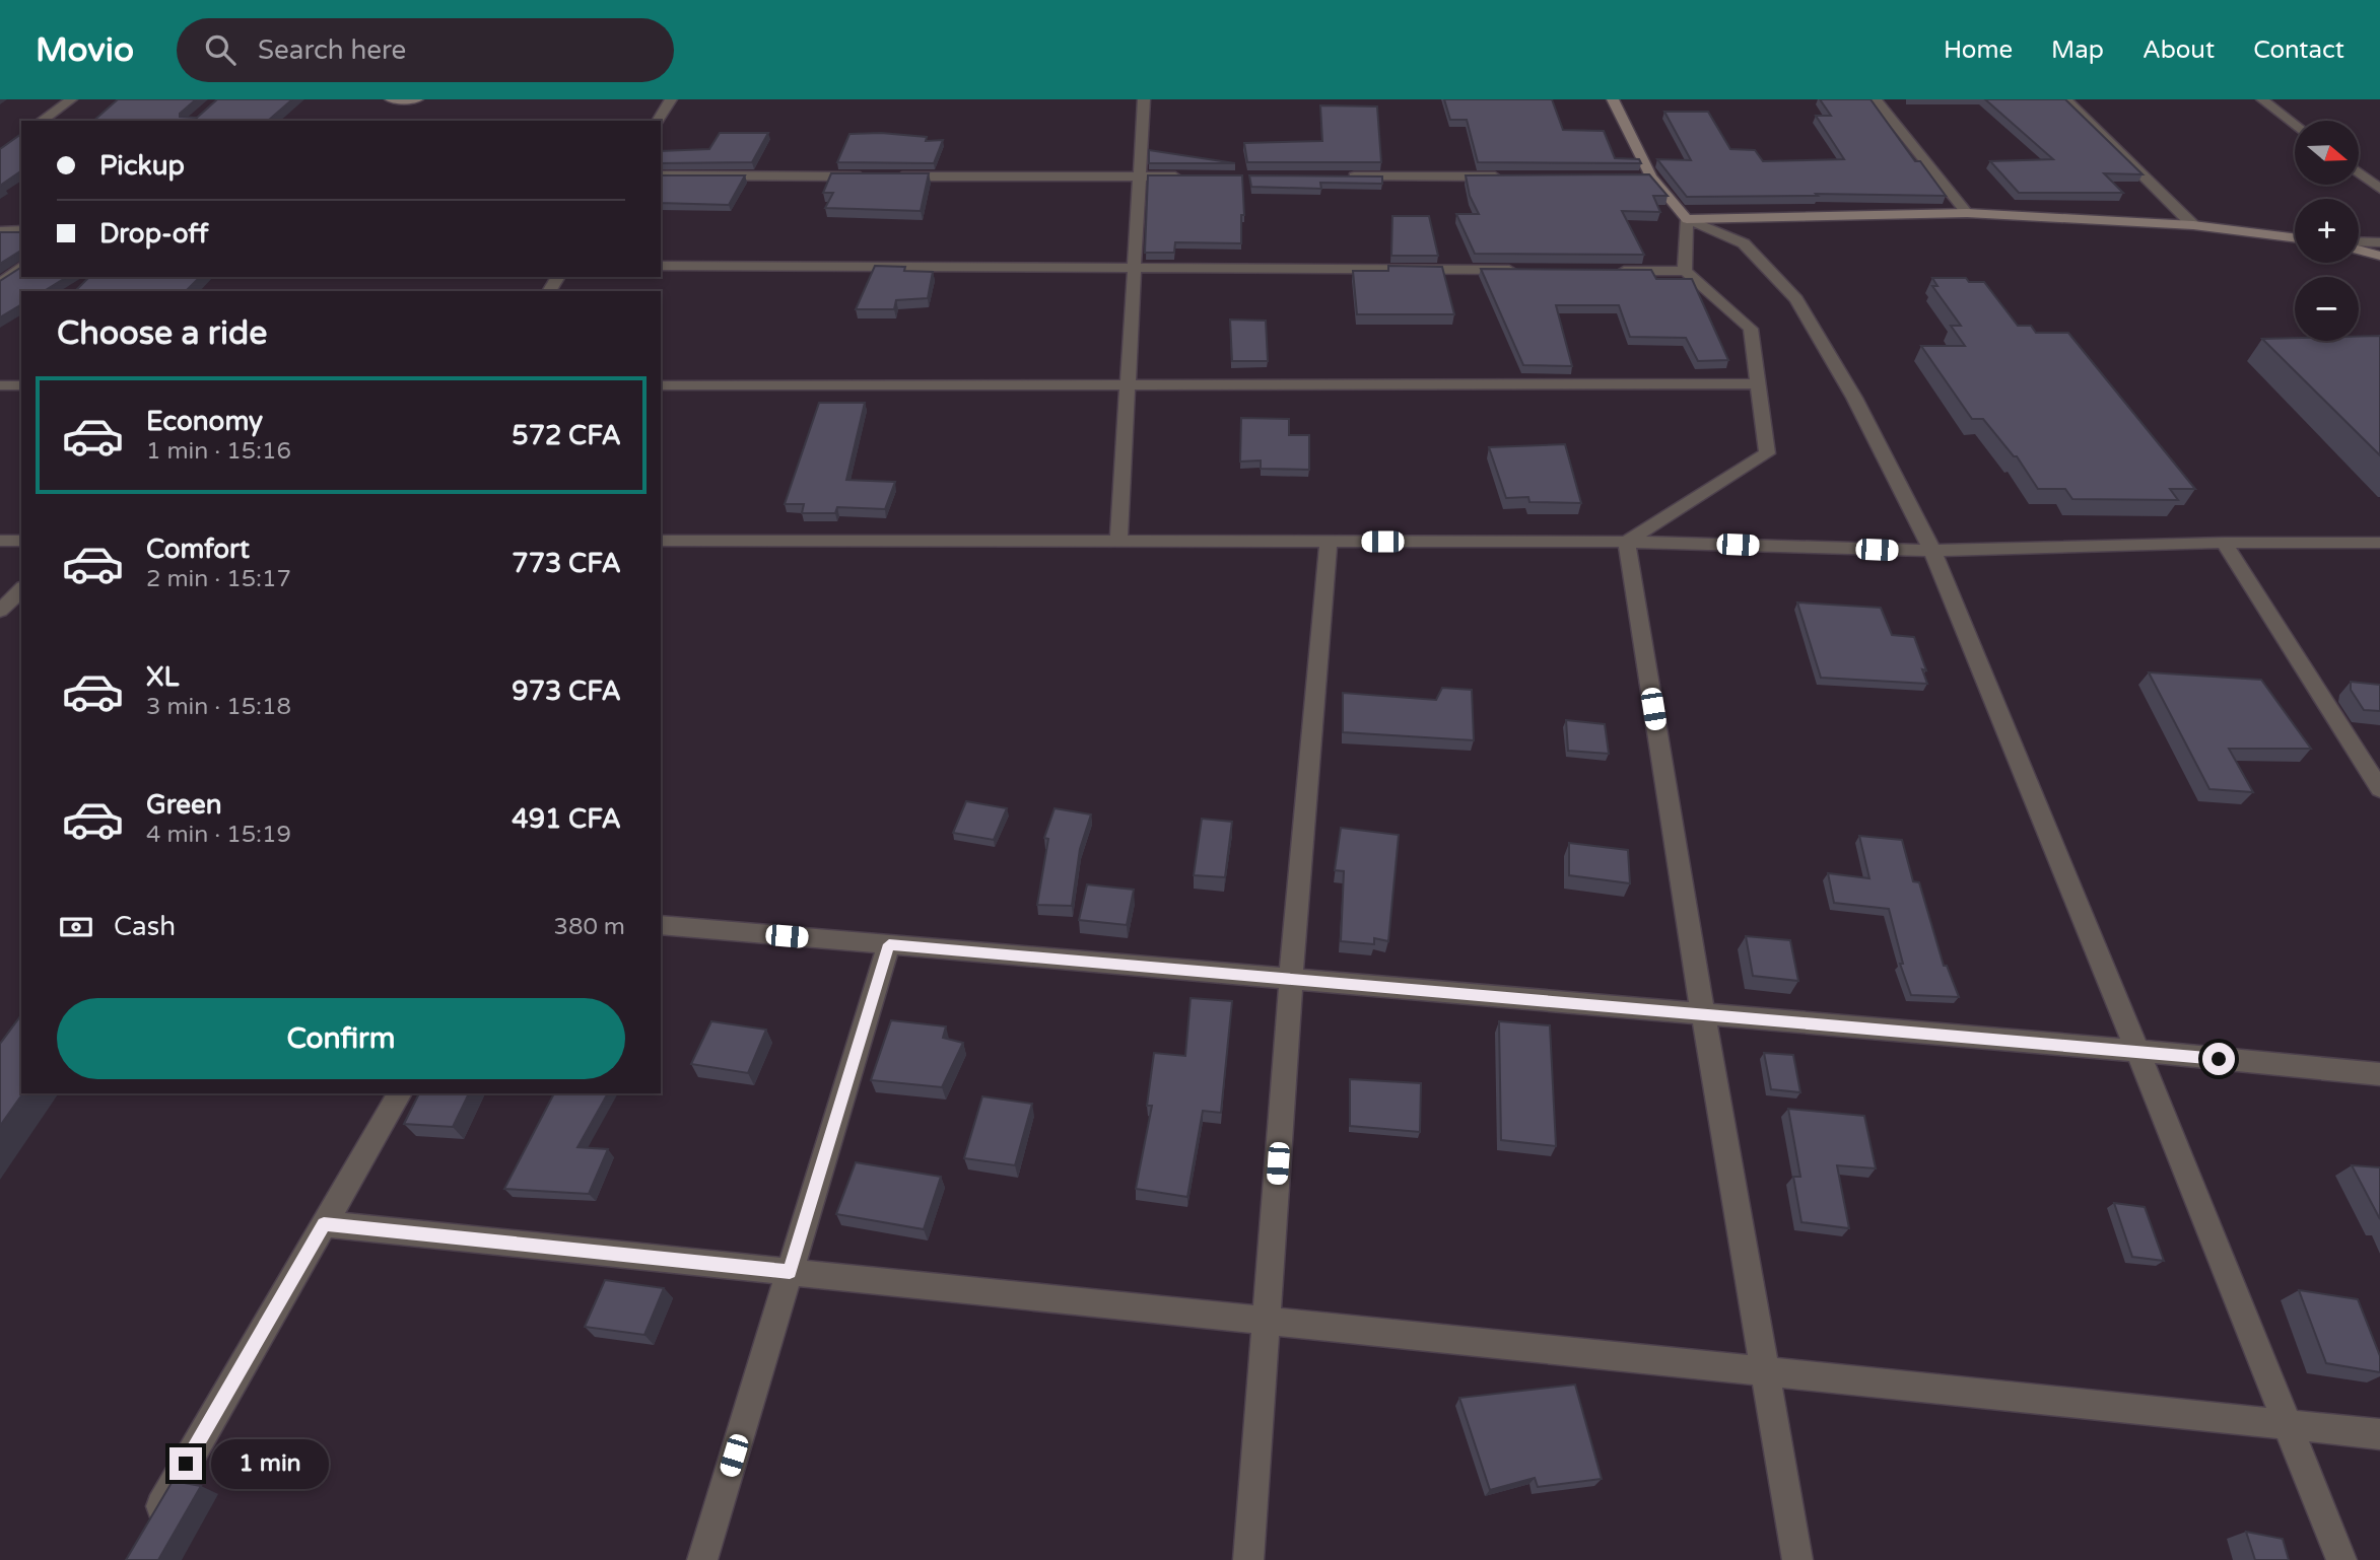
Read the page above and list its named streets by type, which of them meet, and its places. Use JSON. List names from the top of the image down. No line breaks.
{"north":"right","page":{"header":"Movio","search":"Search here","nav":["Home","Map","About","Contact"],"map_buttons":["+","−"],"banner":["Pickup","Drop-off"],"heading":"Choose a ride","list":[{"name":"Economy","note":"1 min · 15:16","value":"572 CFA"},{"name":"Comfort","note":"2 min · 15:17","value":"773 CFA"},{"name":"XL","note":"3 min · 15:18","value":"973 CFA"},{"name":"Green","note":"4 min · 15:19","value":"491 CFA"}],"pay":["Cash","380 m"],"buttons":"Confirm","bubble":"1 min"}}
